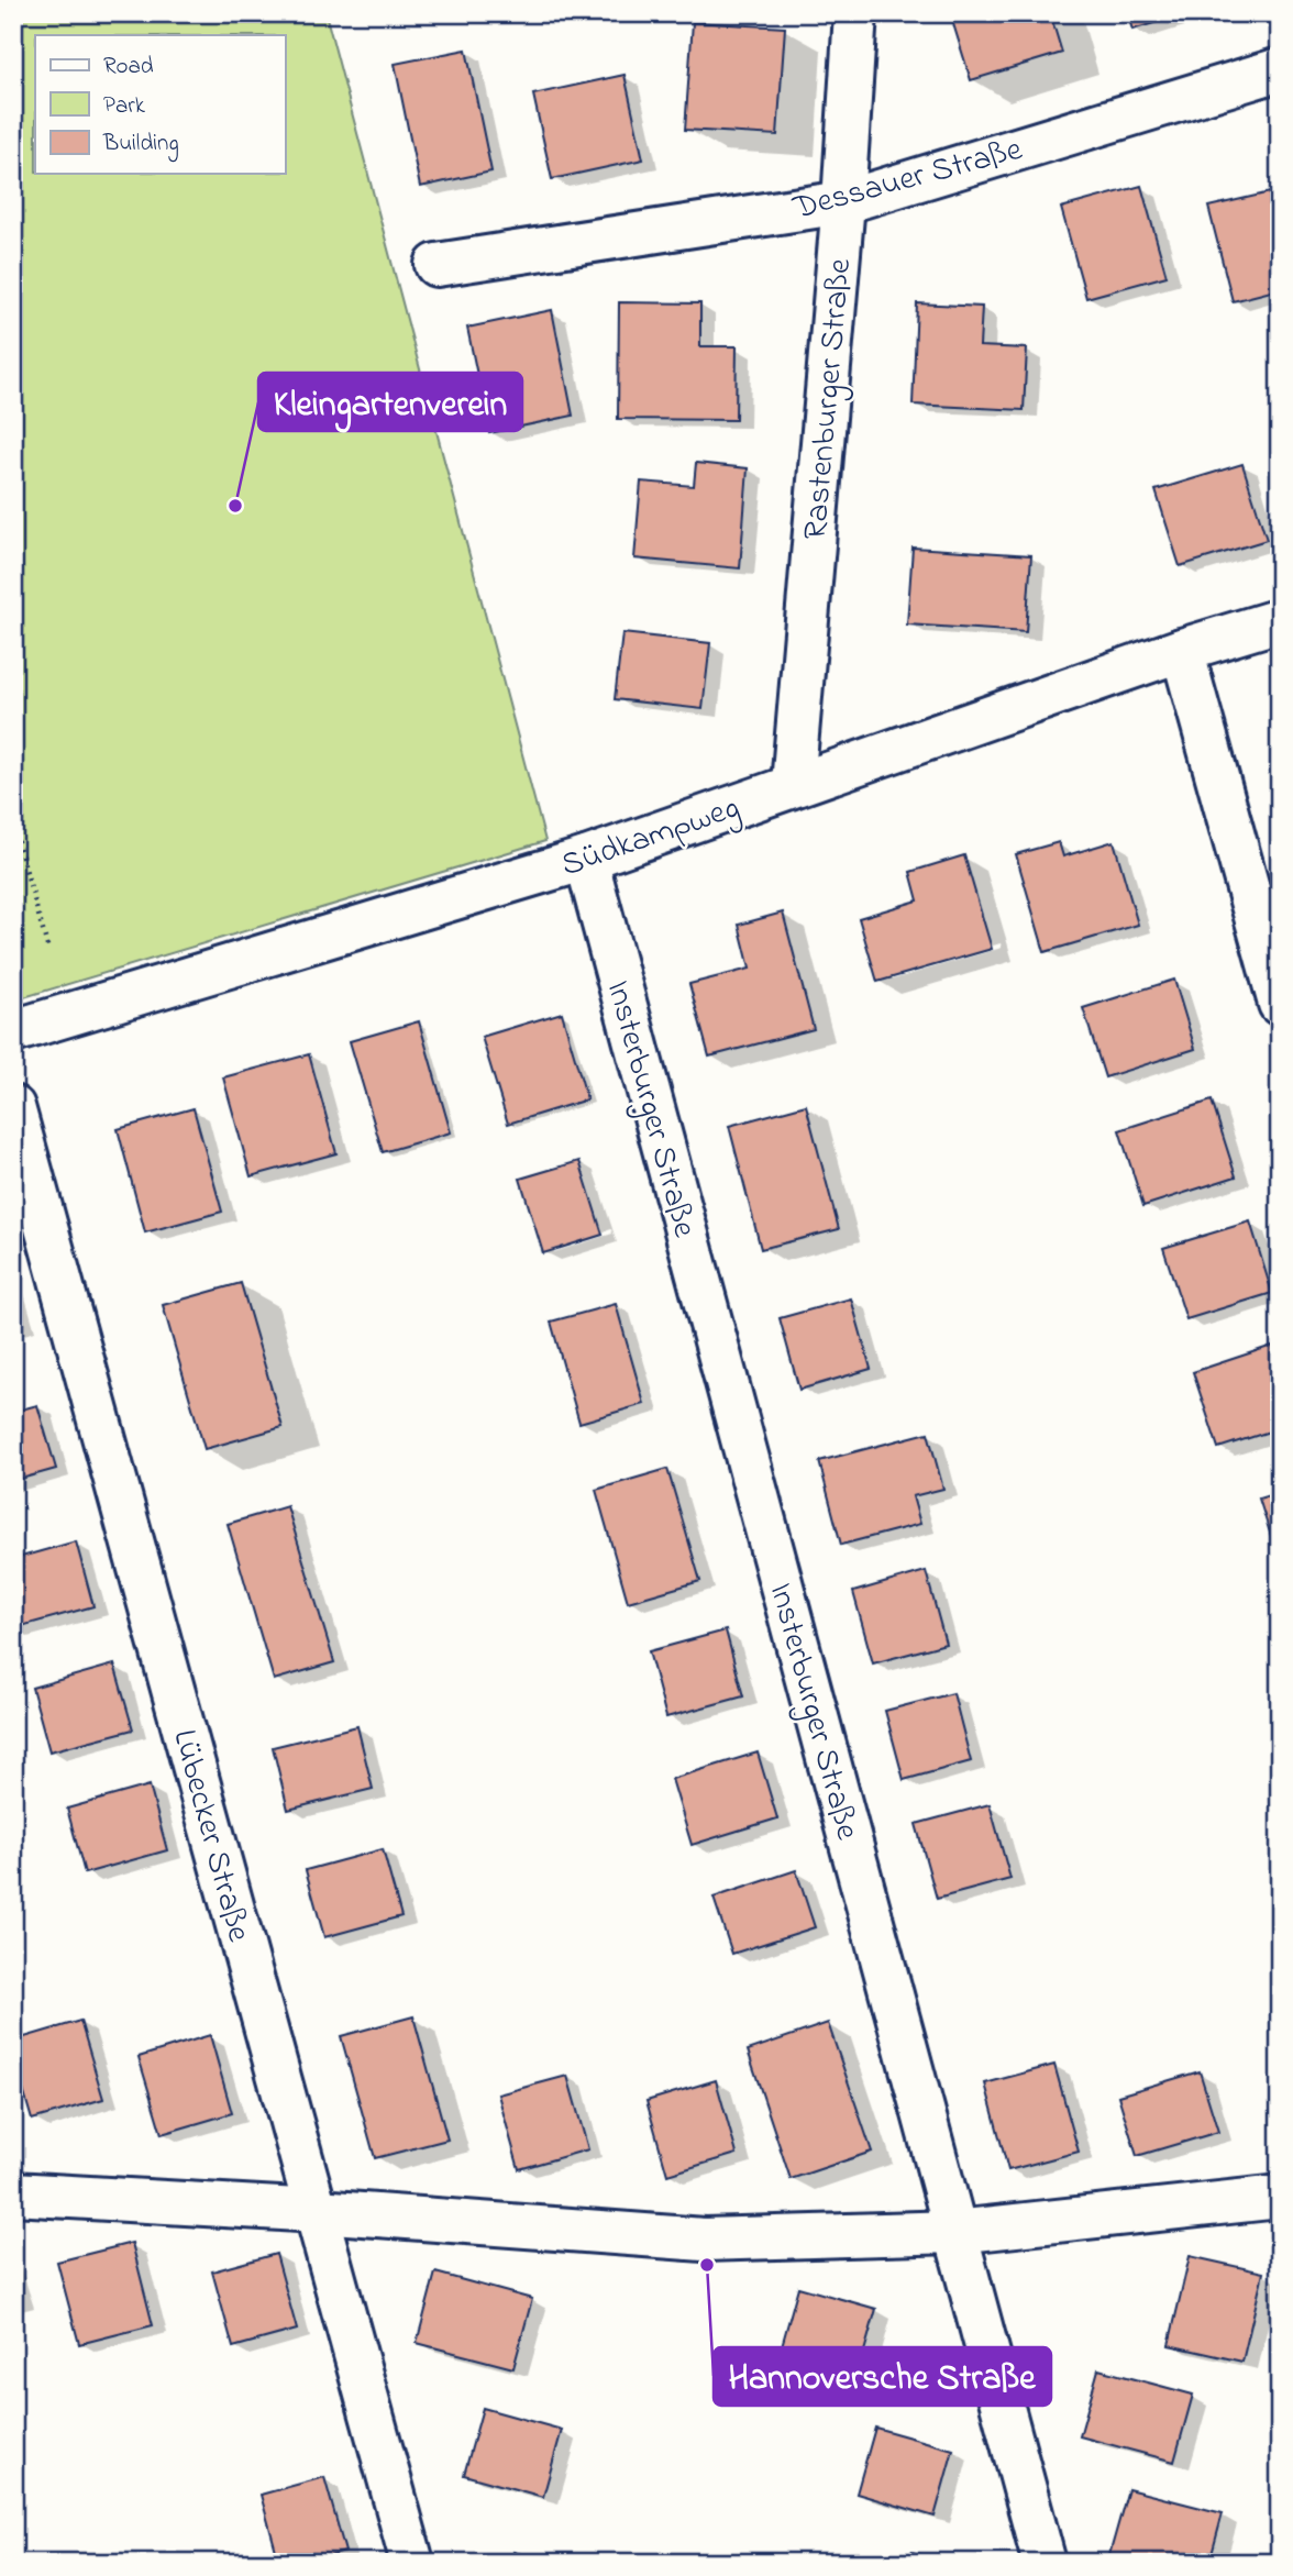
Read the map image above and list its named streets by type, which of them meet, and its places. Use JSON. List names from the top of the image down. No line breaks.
{"streets":{"street":["Dessauer Straße","Rastenburger Straße","Südkampweg","Insterburger Straße","Lübecker Straße"]},"crossings":[["Dessauer Straße","Rastenburger Straße"],["Rastenburger Straße","Südkampweg"],["Südkampweg","Insterburger Straße"]],"places":["Kleingartenverein","Hannoversche Straße"],"legend":["Road","Park","Building"]}
